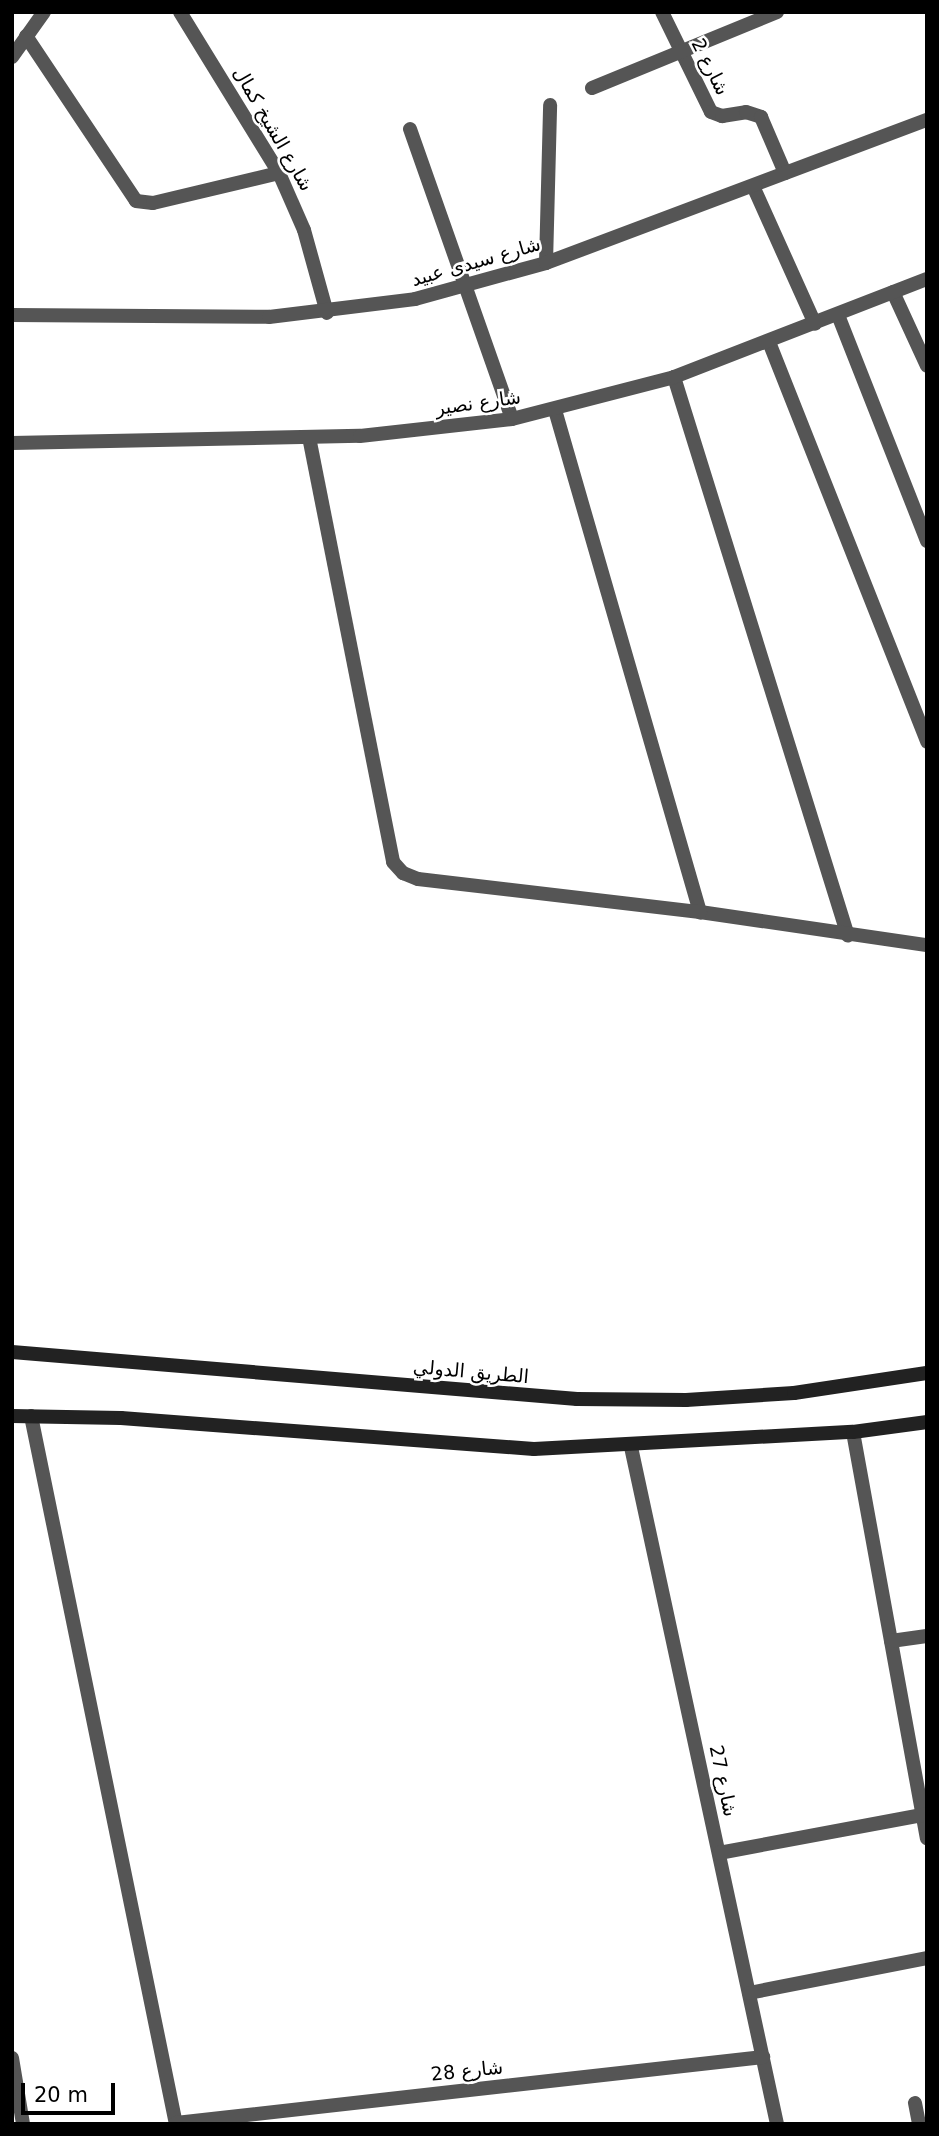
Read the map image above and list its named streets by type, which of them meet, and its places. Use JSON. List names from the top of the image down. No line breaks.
{"streets":{"street":["شارع 2","شارع الشيخ كمال","شارع سيدى عبيد","شارع نصير","الطريق الدولي","شارع 27","شارع 28"]},"crossings":[["شارع 2","شارع سيدى عبيد"],["شارع الشيخ كمال","شارع سيدى عبيد"],["شارع 27","شارع 28"]],"scale_bar":"20 m"}
